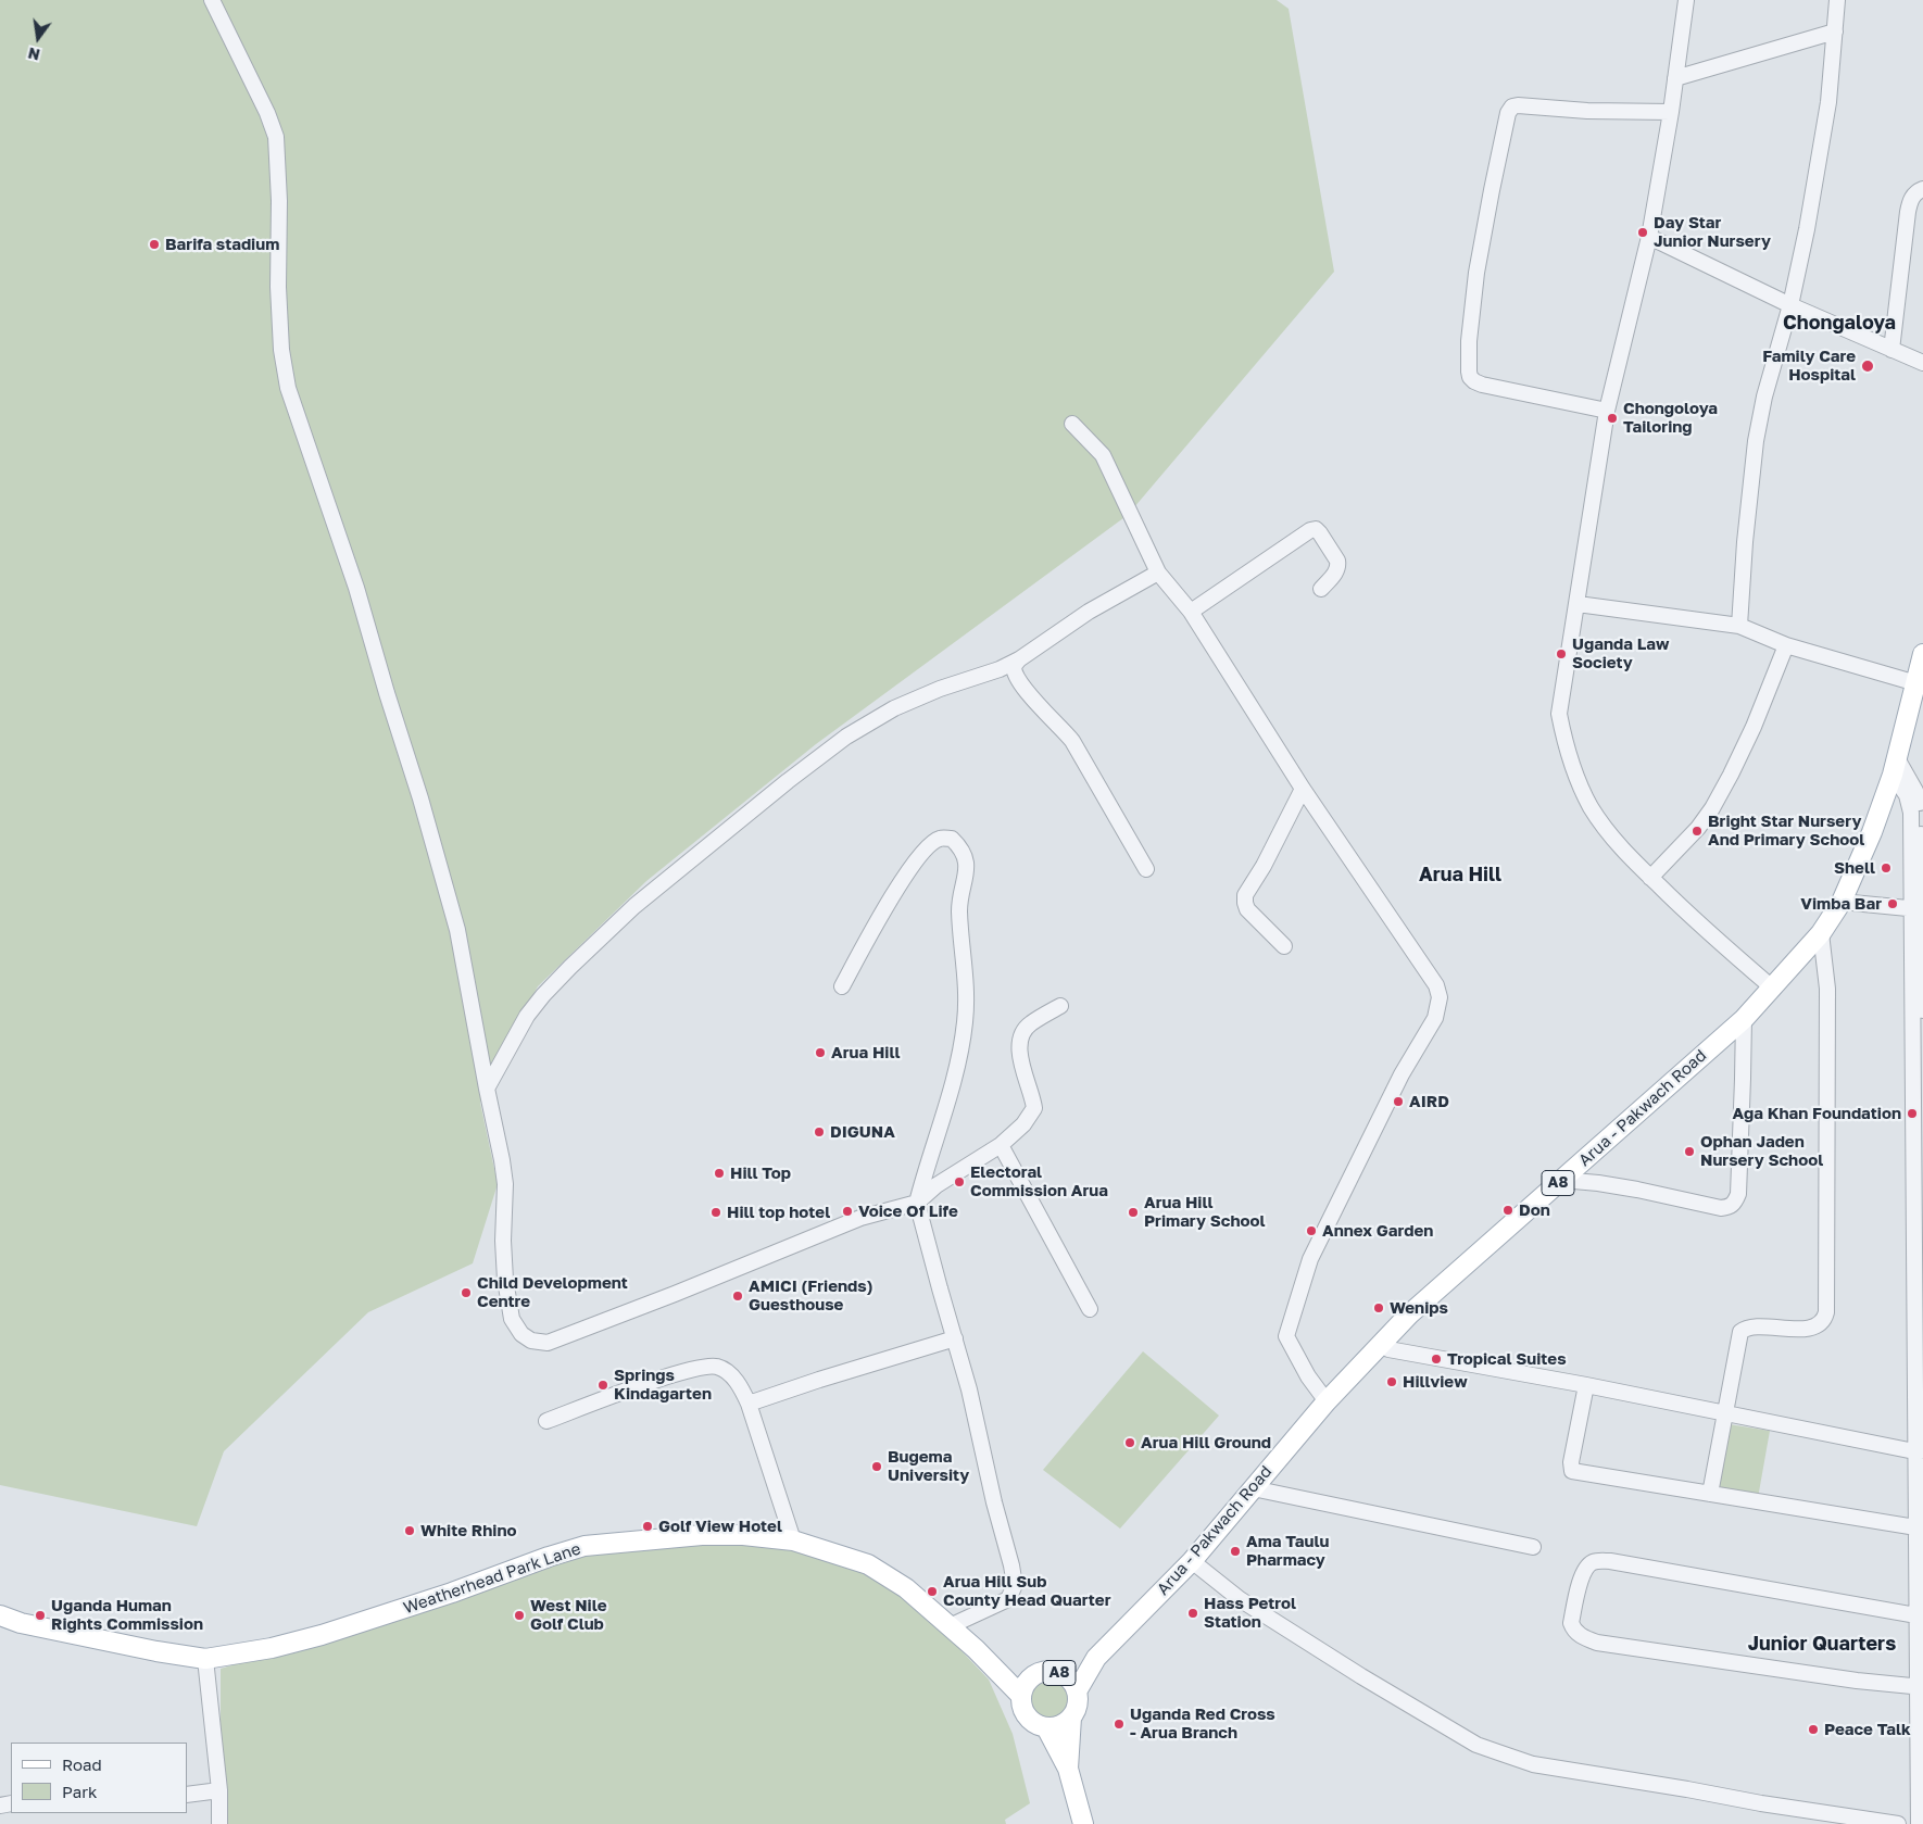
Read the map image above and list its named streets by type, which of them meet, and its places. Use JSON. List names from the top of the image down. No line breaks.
{"streets":{"main road":["Arua - Pakwach Road","A8","Weatherhead Park Lane"]},"crossings":[["Arua - Pakwach Road","A8"],["Arua - Pakwach Road","Weatherhead Park Lane"],["A8","Weatherhead Park Lane"]],"districts":["Chongaloya","Arua Hill","Junior Quarters"],"places":["Day Star Junior Nursery","Barifa stadium","Family Care Hospital","Chongoloya Tailoring","Uganda Law Society","Bright Star Nursery And Primary School","Shell","Vimba Bar","Arua Hill","AIRD","Aga Khan Foundation","DIGUNA","Ophan Jaden Nursery School","Hill Top","Electoral Commission Arua","Don","Voice Of Life","Hill top hotel","Arua Hill Primary School","Annex Garden","Child Development Centre","AMICI (Friends) Guesthouse","Wenips","Tropical Suites","Hillview","Springs Kindagarten","Arua Hill Ground","Bugema University","Golf View Hotel","White Rhino","Ama Taulu Pharmacy","Arua Hill Sub County Head Quarter","Hass Petrol Station","Uganda Human Rights Commission","West Nile Golf Club","Uganda Red Cross - Arua Branch","Peace Talk"],"legend":["Road","Park"],"north":"bottom"}
